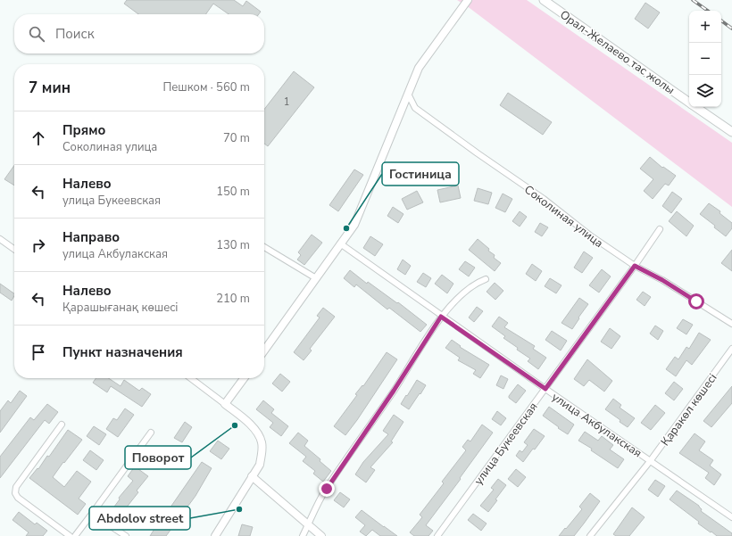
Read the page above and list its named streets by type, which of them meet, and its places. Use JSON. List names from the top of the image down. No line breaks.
{"streets":{"main road":["Орал-Желаево тас жолы"],"street":["Соколиная улица","Қаракөл көшесі","улица Акбулакская","улица Букеевская"]},"crossings":[["Соколиная улица","улица Букеевская"],["Қаракөл көшесі","улица Акбулакская"],["улица Акбулакская","улица Букеевская"]],"places":["Гостиница","Поворот","Abdolov street"],"house_numbers":["1"],"page":{"map_buttons":["+","−"],"search":"Поиск","heading":["7 мин","Пешком · 560 m"],"list":[["Прямо","Соколиная улица","70 m"],["Налево","улица Букеевская","150 m"],["Направо","улица Акбулакская","130 m"],["Налево","Қарашығанақ көшесі","210 m"],"Пункт назначения"]}}
